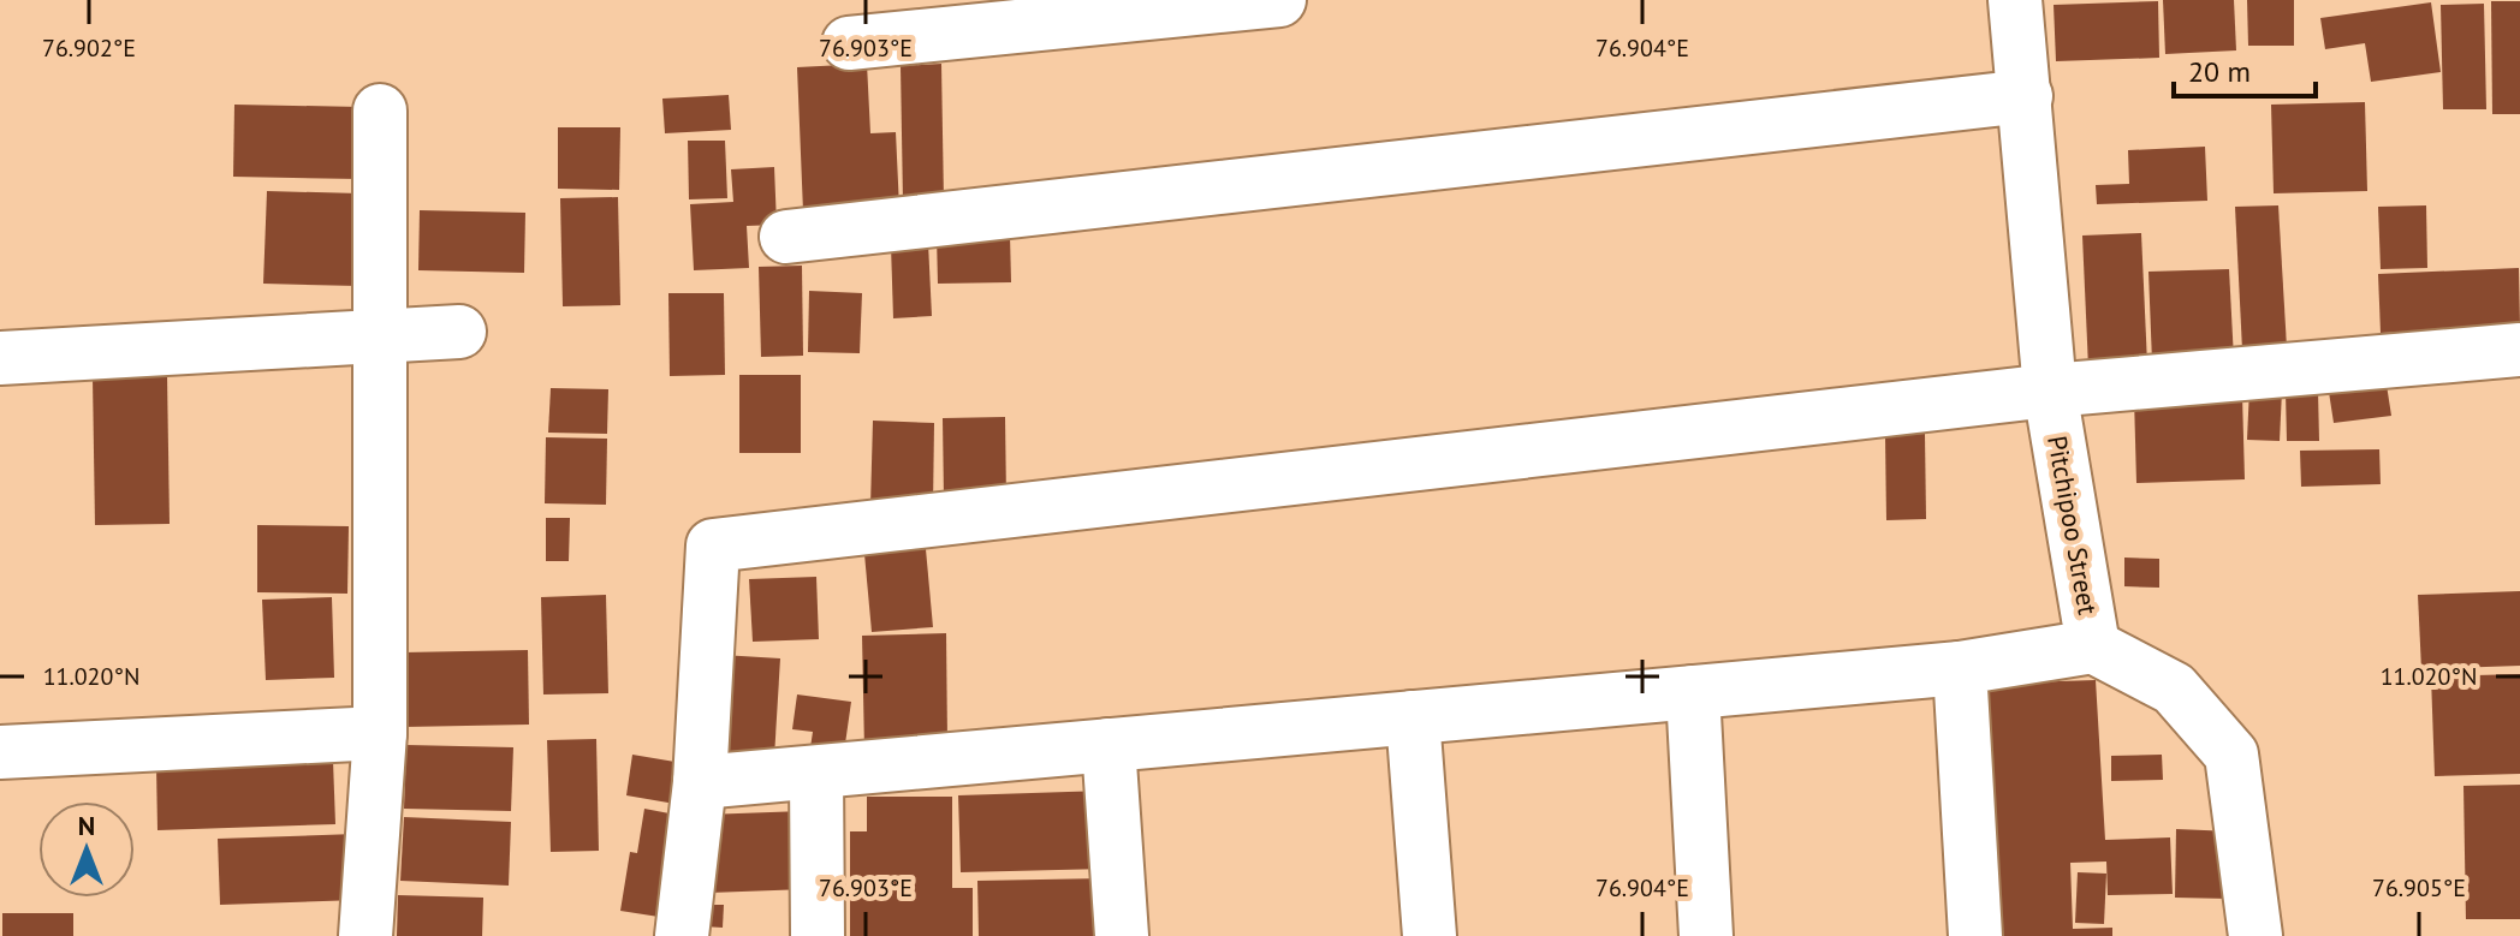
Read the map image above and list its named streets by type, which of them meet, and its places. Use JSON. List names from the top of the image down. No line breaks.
{"streets":{"street":["Pitchipoo Street"]},"scale_bar":"20 m","north":"top","coordinates":["76.902°E","76.903°E","76.904°E","11.020°N","76.905°E"]}
